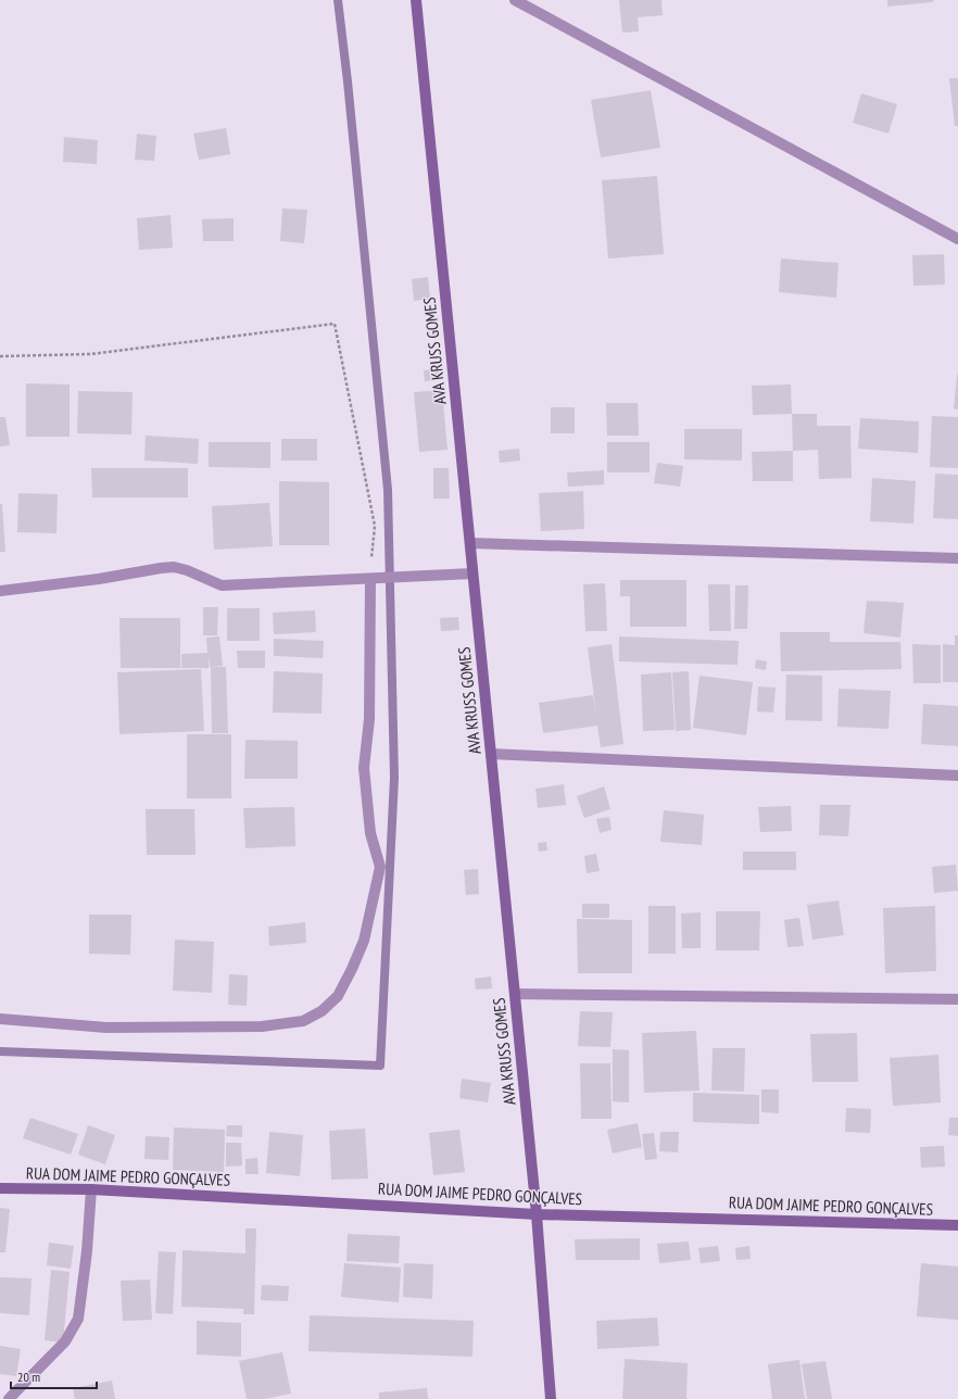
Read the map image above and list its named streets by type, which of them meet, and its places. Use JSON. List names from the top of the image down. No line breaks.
{"streets":{"street":["AVA KRUSS GOMES","RUA DOM JAIME PEDRO GONÇALVES"]},"crossings":[["AVA KRUSS GOMES","RUA DOM JAIME PEDRO GONÇALVES"]],"scale_bar":"20 m"}
